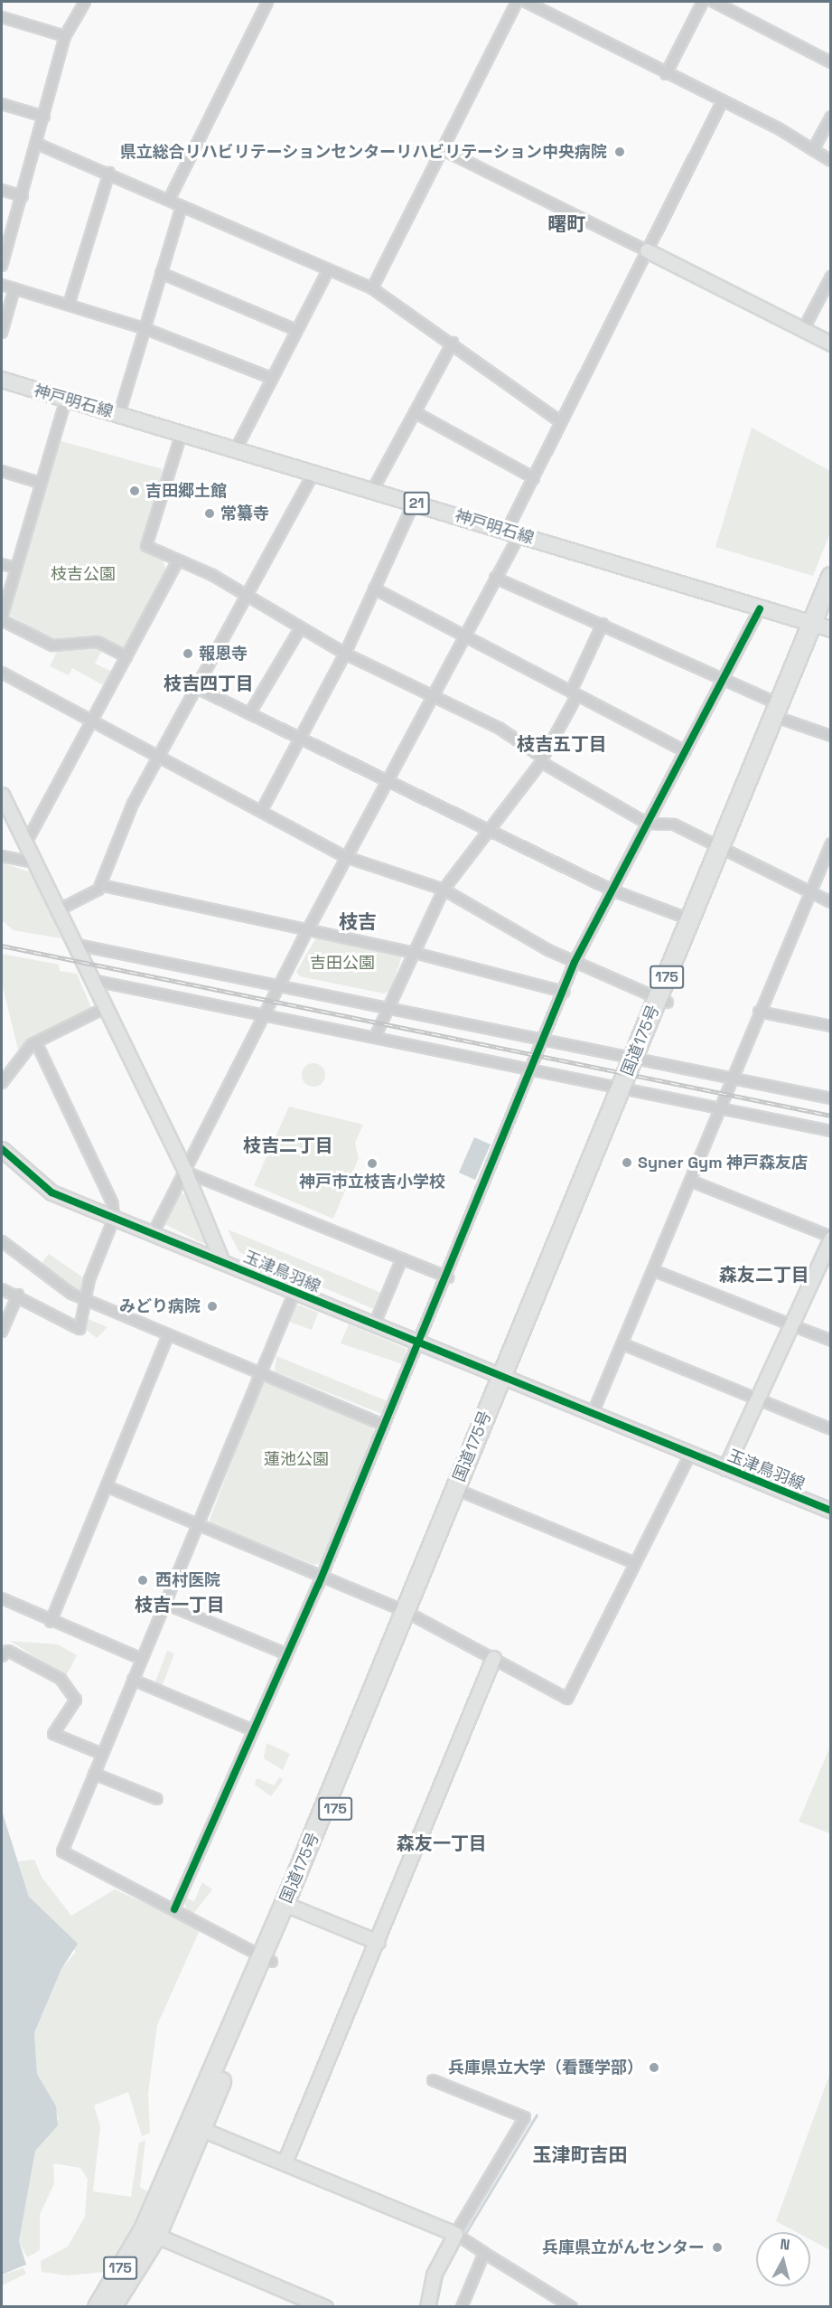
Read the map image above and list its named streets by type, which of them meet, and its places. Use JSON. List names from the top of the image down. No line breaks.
{"streets":{"highway":["175","国道175号"],"main road":["神戸明石線","21"],"street":["玉津鳥羽線"]},"crossings":[["神戸明石線","国道175号"],["国道175号","玉津鳥羽線"]],"districts":["曙町","枝吉四丁目","枝吉五丁目","枝吉","枝吉二丁目","森友二丁目","枝吉一丁目","森友一丁目","玉津町吉田"],"parks":["枝吉公園","吉田公園","蓮池公園"],"places":["県立総合リハビリテーションセンターリハビリテーション中央病院","吉田郷土館","常纂寺","報恩寺","Syner Gym 神戸森友店","神戸市立枝吉小学校","みどり病院","西村医院","兵庫県立大学（看護学部）","兵庫県立がんセンター"],"north":"top"}
